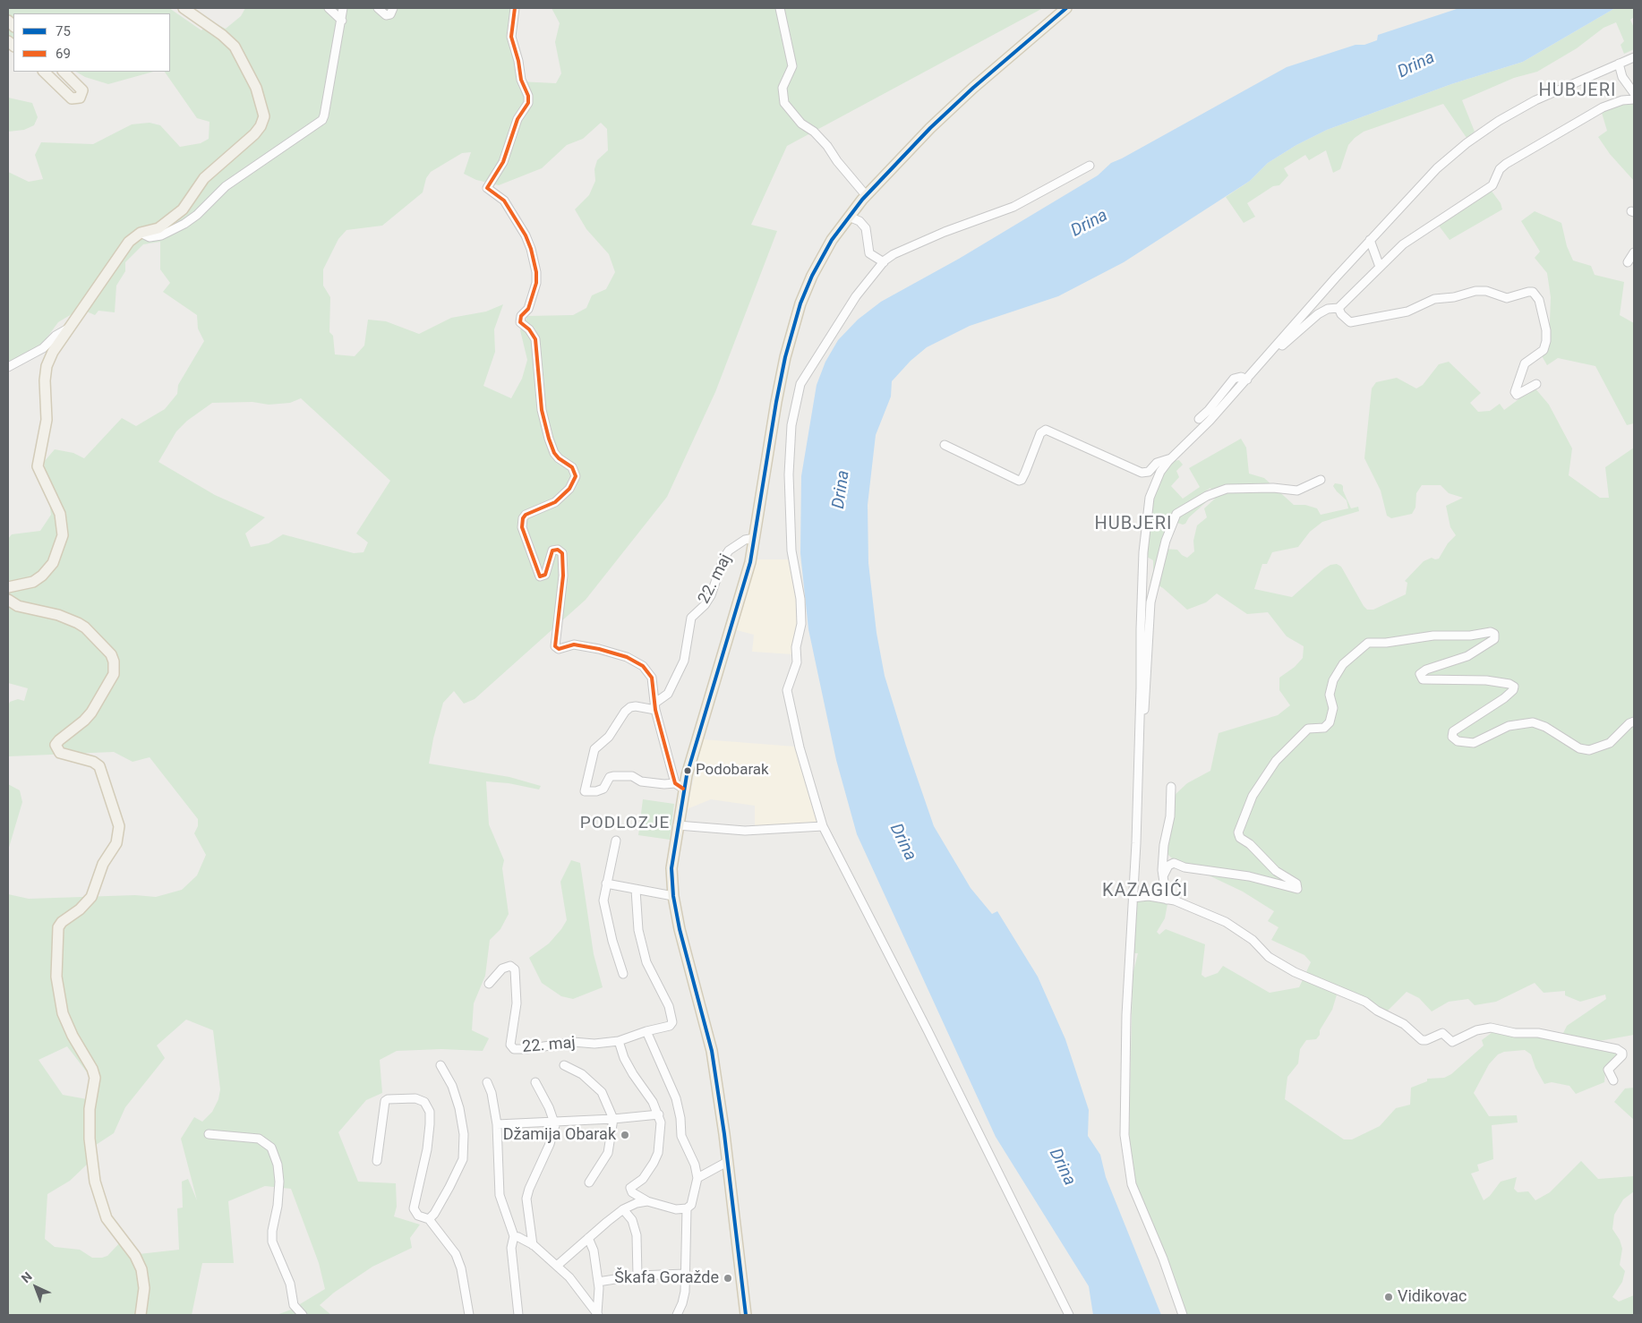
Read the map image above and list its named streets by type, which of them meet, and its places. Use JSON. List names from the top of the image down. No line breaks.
{"streets":{"main road":["22. maj"]},"districts":["HUBJERI","HUBJERI","PODLOZJE","KAZAGIĆI"],"water":["Drina"],"places":["Podobarak","Džamija Obarak","Škafa Goražde","Vidikovac"],"lines":["transit line 75","transit line 69"],"legend":["75","69"],"north":"top left"}
